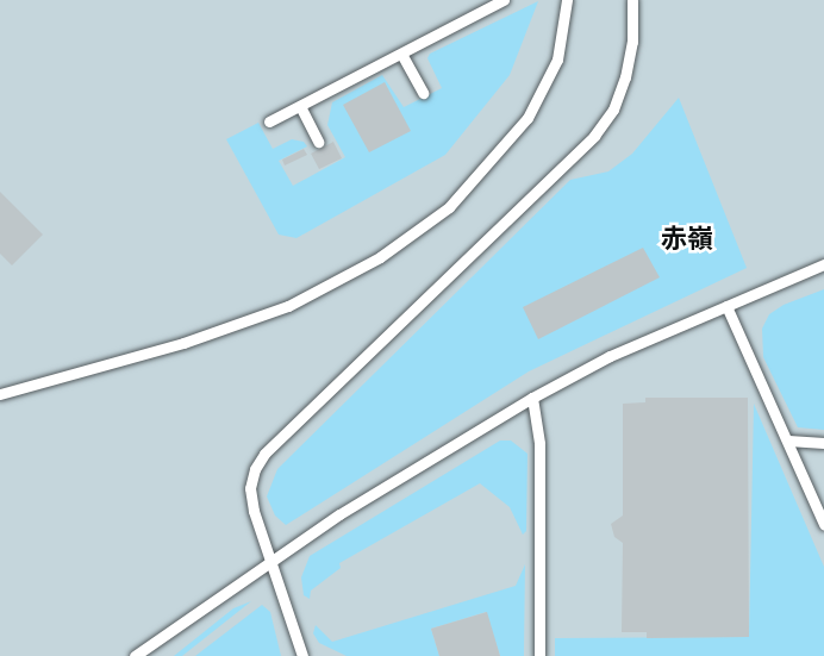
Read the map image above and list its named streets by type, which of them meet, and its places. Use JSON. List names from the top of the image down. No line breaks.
{"districts":["赤嶺"]}
